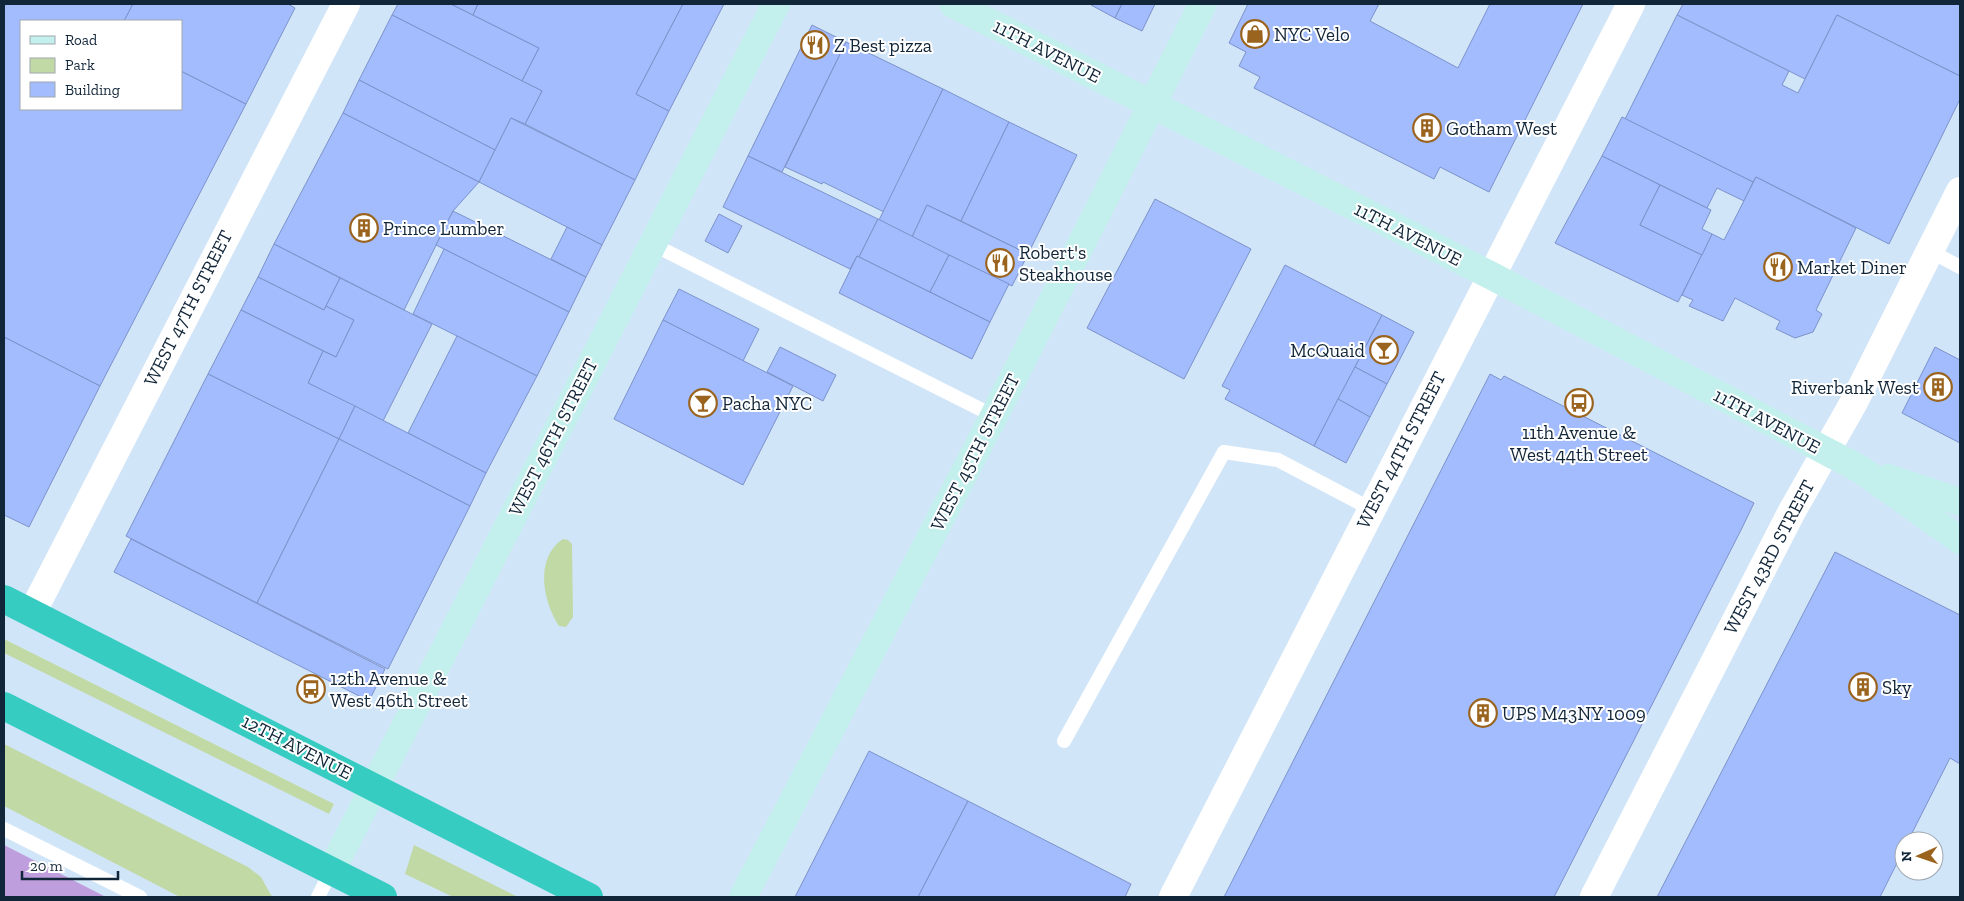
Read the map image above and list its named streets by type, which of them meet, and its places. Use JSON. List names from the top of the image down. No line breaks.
{"streets":{"highway":["12TH AVENUE"],"main road":["11TH AVENUE","WEST 46TH STREET","WEST 45TH STREET"],"street":["WEST 47TH STREET","WEST 44TH STREET","WEST 43RD STREET"]},"crossings":[["11TH AVENUE","WEST 44TH STREET"],["11TH AVENUE","WEST 45TH STREET"],["11TH AVENUE","WEST 43RD STREET"],["WEST 47TH STREET","12TH AVENUE"],["WEST 46TH STREET","12TH AVENUE"]],"places":{"shop":["NYC Velo"],"restaurant":["Z Best pizza","Robert's Steakhouse","Market Diner"],"building":["Gotham West","Prince Lumber","Riverbank West","Sky","UPS M43NY 1009"],"bar":["McQuaid","Pacha NYC"],"bus stop":["11th Avenue & West 44th Street","12th Avenue & West 46th Street"]},"legend":["Road","Park","Building"],"scale_bar":"20 m","north":"left"}
